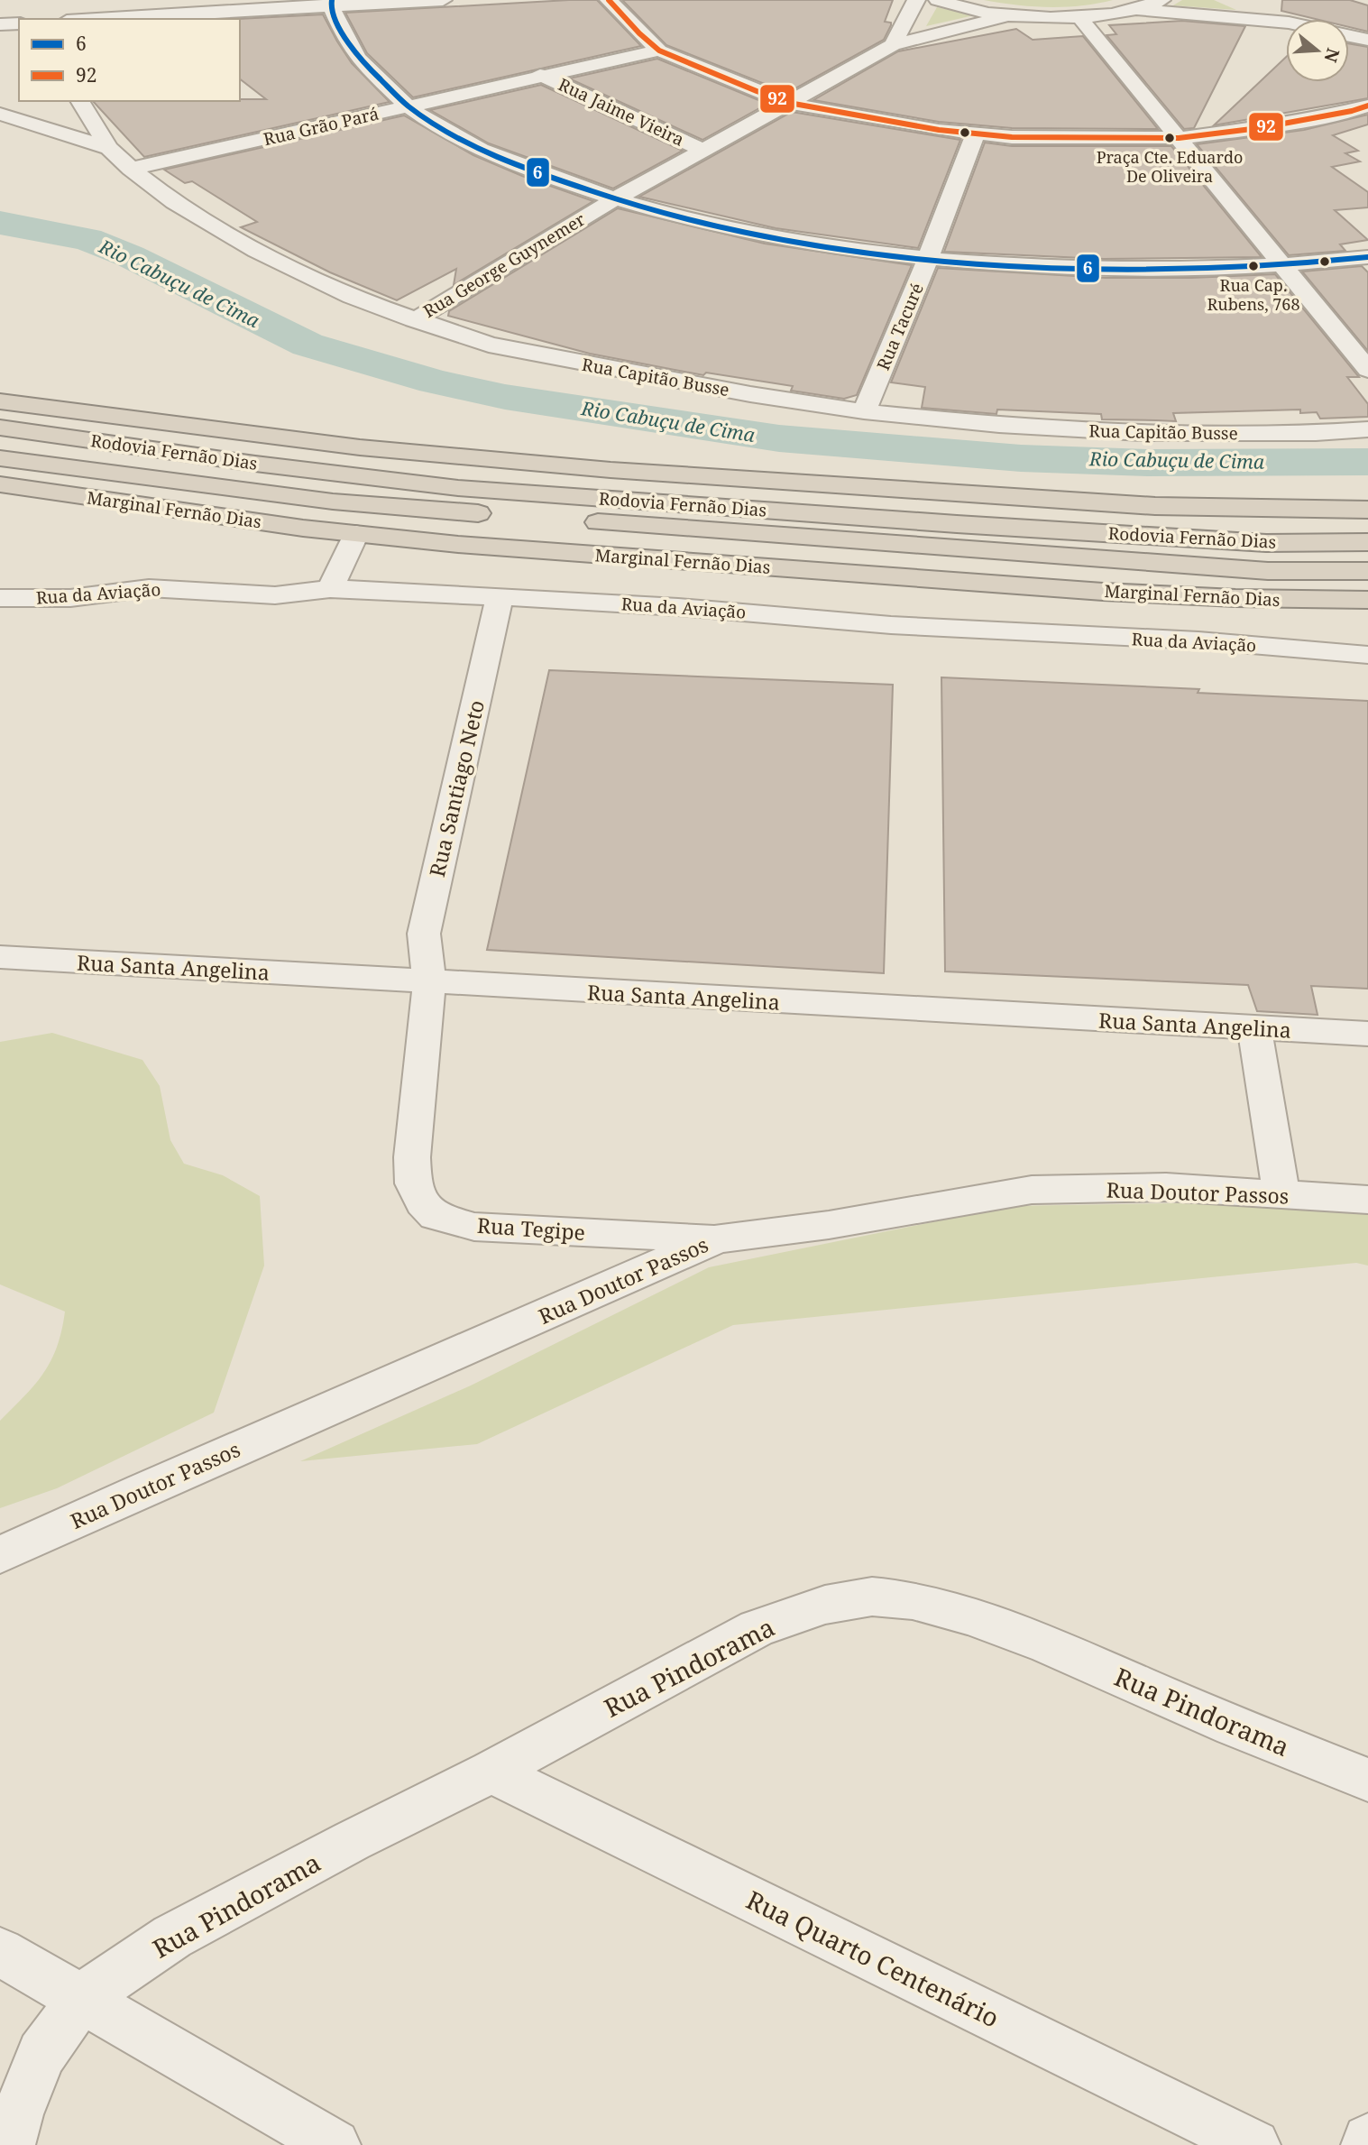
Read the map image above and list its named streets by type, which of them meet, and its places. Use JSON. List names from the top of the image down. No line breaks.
{"streets":{"highway":["Rodovia Fernão Dias","Marginal Fernão Dias"],"street":["Rua Jaime Vieira","Rua Grão Pará","Rua George Guynemer","Rua Tacuré","Rua Capitão Busse","Rua da Aviação","Rua Santiago Neto","Rua Santa Angelina","Rua Doutor Passos","Rua Tegipe","Rua Pindorama","Rua Quarto Centenário"]},"crossings":[["Rua Jaime Vieira","Rua Grão Pará"],["Rua Jaime Vieira","Rua George Guynemer"],["Rua Grão Pará","Rua Capitão Busse"],["Rua George Guynemer","Rua Capitão Busse"],["Rua Tacuré","Rua Capitão Busse"],["Rua da Aviação","Rua Santiago Neto"],["Rua Santiago Neto","Rua Santa Angelina"],["Rua Santiago Neto","Rua Tegipe"],["Rua Santa Angelina","Rua Tegipe"],["Rua Doutor Passos","Rua Tegipe"],["Rua Pindorama","Rua Quarto Centenário"]],"water":["Rio Cabuçu de Cima"],"places":["Praça Cte. Eduardo De Oliveira","Rua Cap. Rubens, 768"],"lines":["transit line 6","transit line 92"],"legend":["6","92"],"north":"right"}
